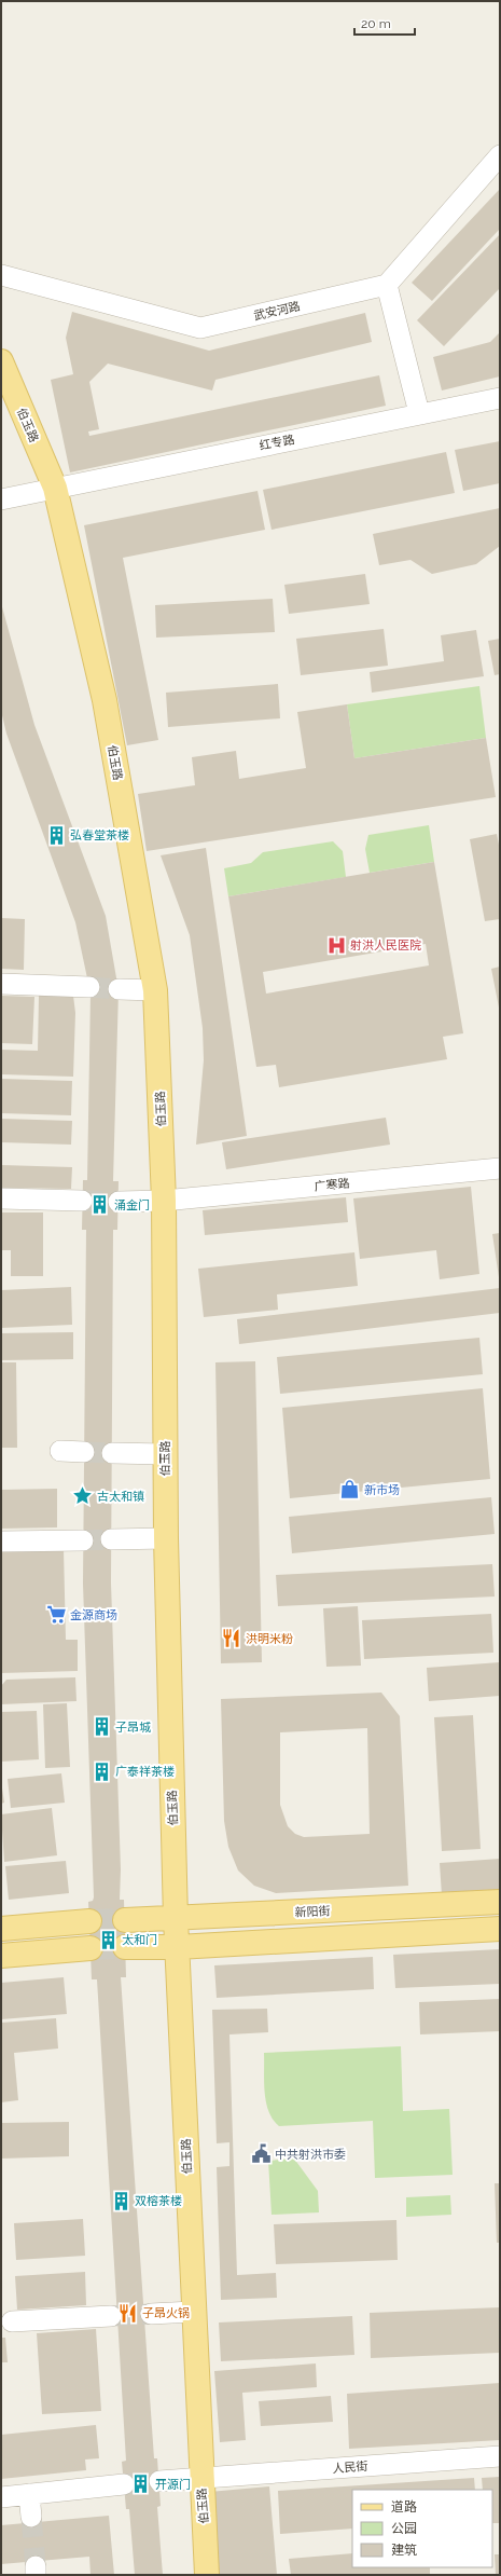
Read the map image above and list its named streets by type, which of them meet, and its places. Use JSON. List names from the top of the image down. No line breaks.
{"streets":{"main road":["伯玉路","新阳街"],"street":["武安河路","红专路","广寒路","人民街"]},"crossings":[["伯玉路","红专路"],["伯玉路","广寒路"],["伯玉路","新阳街"],["伯玉路","人民街"]],"places":{"building":["弘春堂茶楼","涌金门","子昂城","广泰祥茶楼","太和门","双榕茶楼","开源门"],"hospital":["射洪人民医院"],"shop":["新市场"],"place":["古太和镇"],"supermarket":["金源商场"],"restaurant":["洪明米粉","子昂火锅"],"public building":["中共射洪市委"]},"legend":["道路","公园","建筑"],"scale_bar":"20 m"}
